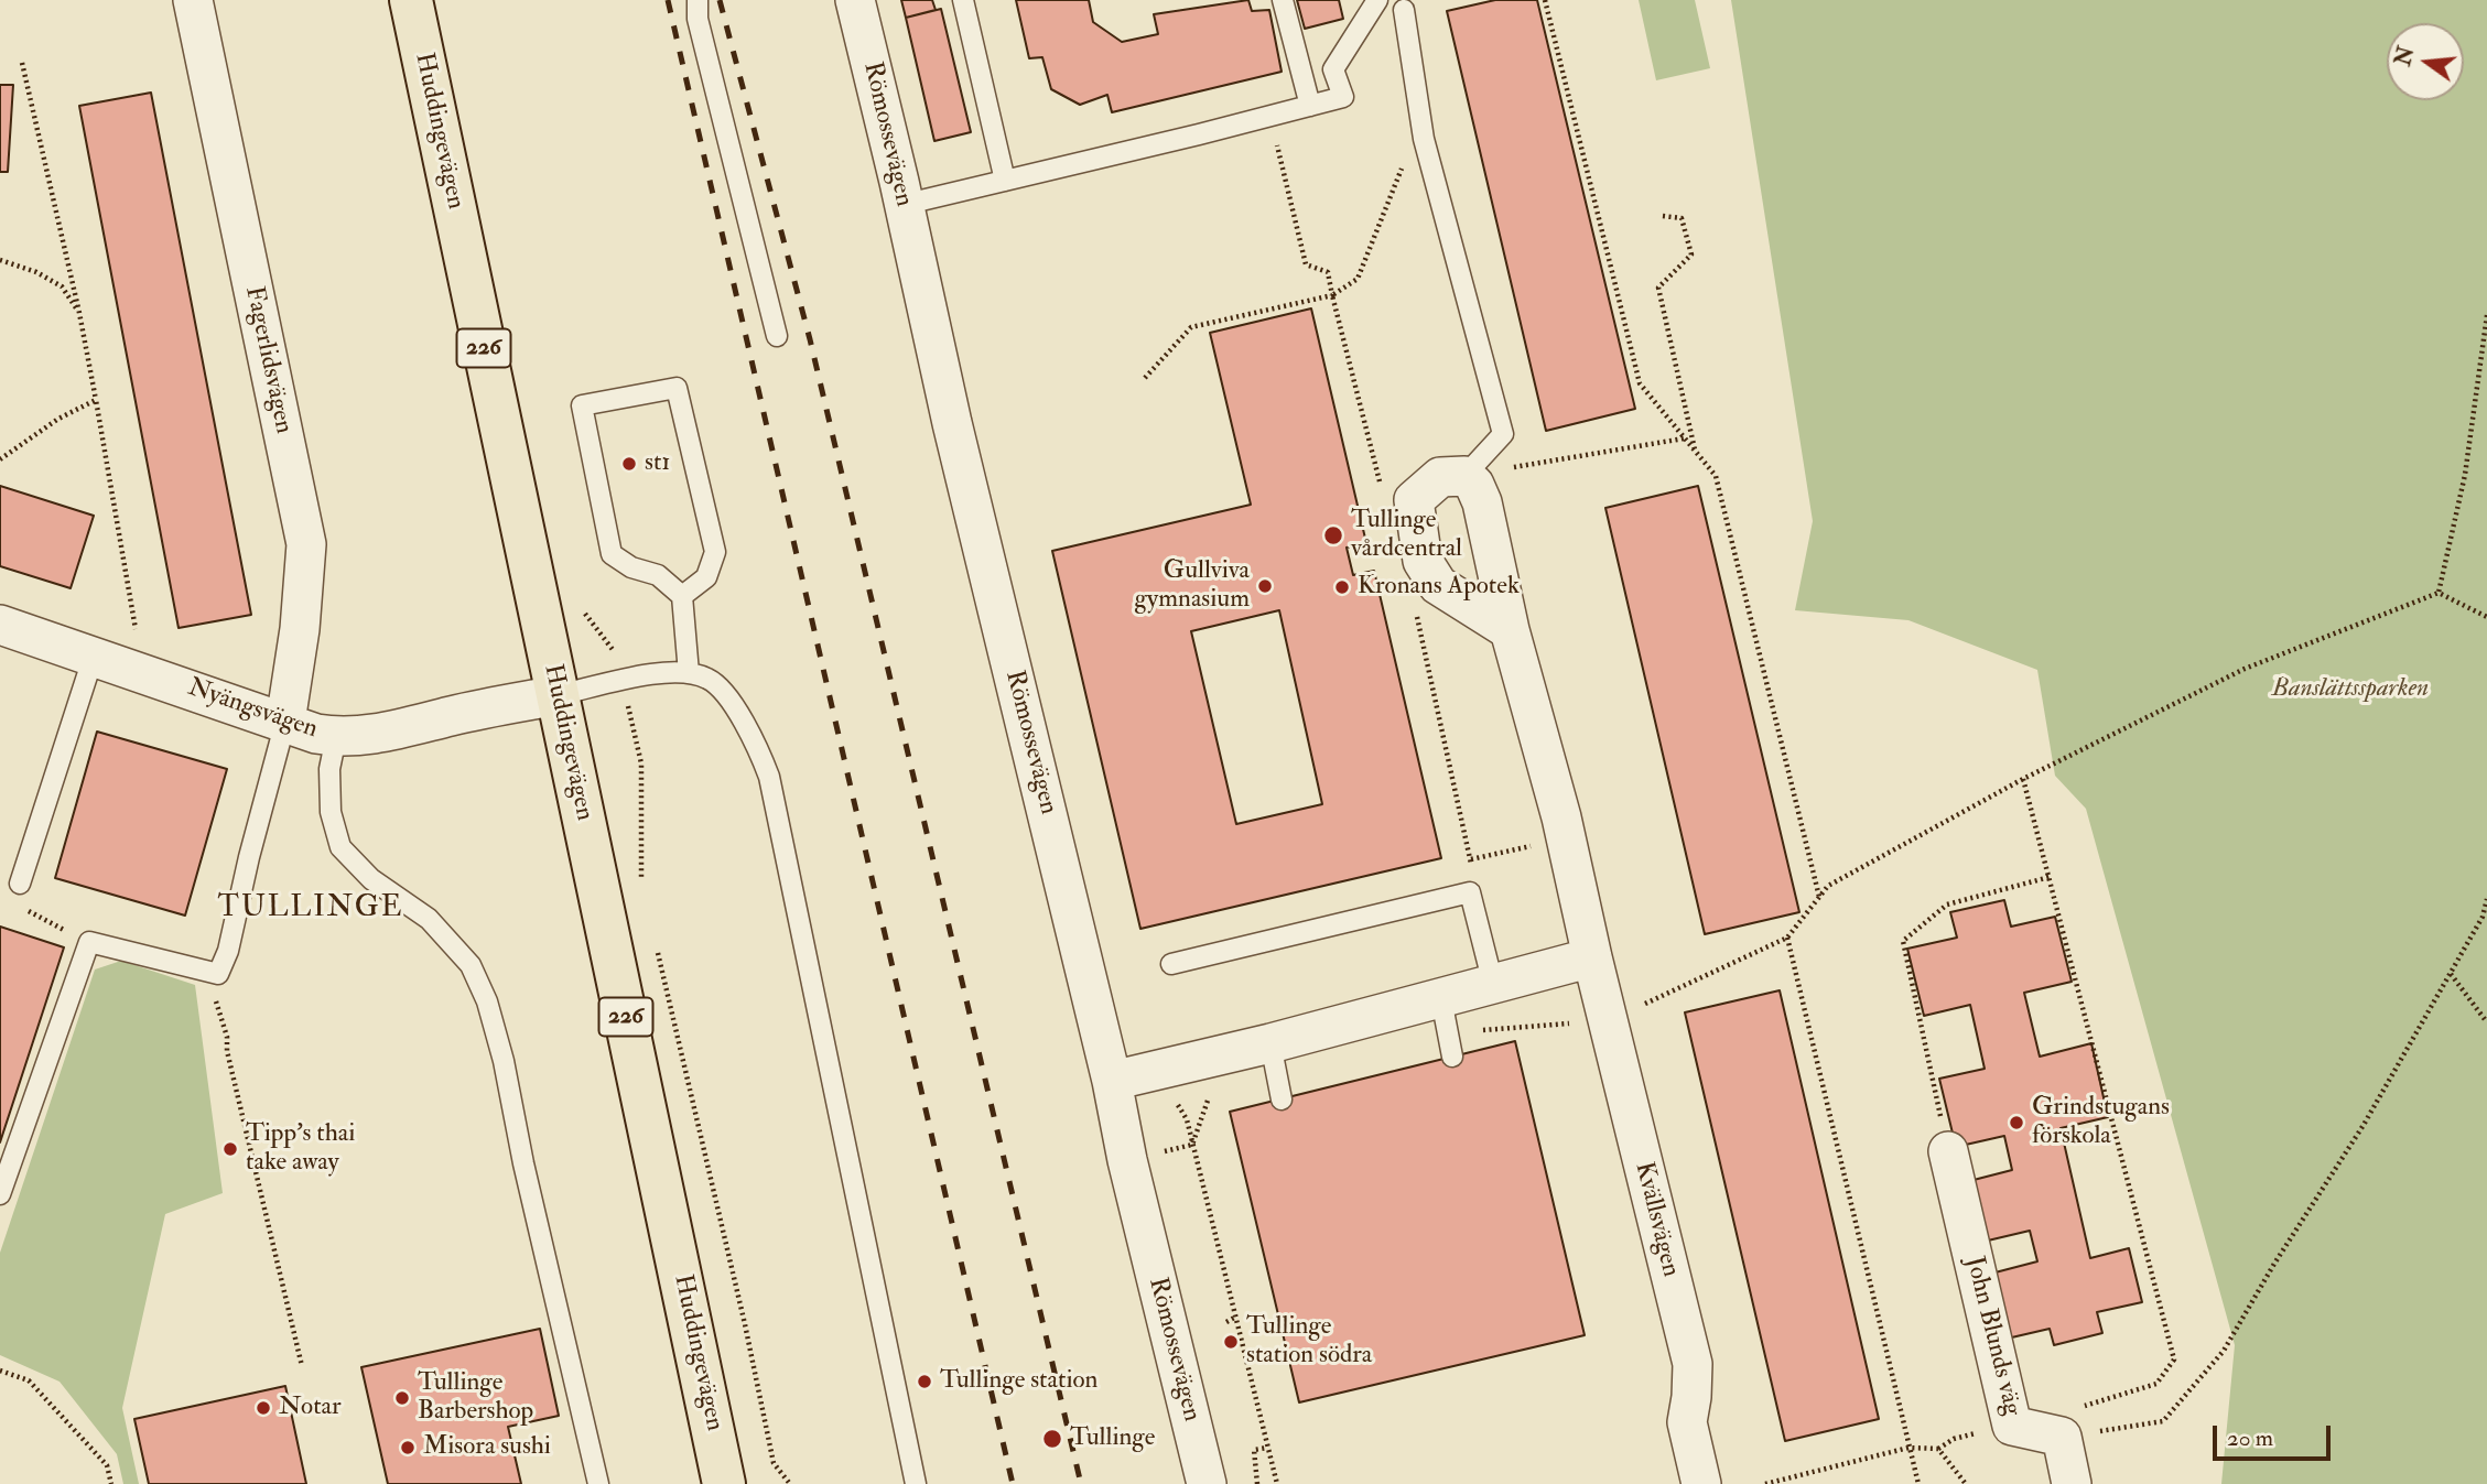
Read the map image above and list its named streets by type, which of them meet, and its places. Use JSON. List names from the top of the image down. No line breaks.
{"streets":{"main road":["Huddingevägen","226"],"street":["Römossevägen","Fagerlidsvägen","Nyängsvägen","Kvällsvägen","John Blunds väg"]},"crossings":[["Huddingevägen","Nyängsvägen"],["Fagerlidsvägen","Nyängsvägen"]],"districts":["TULLINGE"],"parks":["Banslättssparken"],"places":["st1","Tullinge vårdcentral","Gullviva gymnasium","Kronans Apotek","Grindstugans förskola","Tipp's thai take away","Tullinge station södra","Tullinge station","Tullinge Barbershop","Notar","Tullinge","Misora sushi"],"scale_bar":"20 m","north":"left"}
